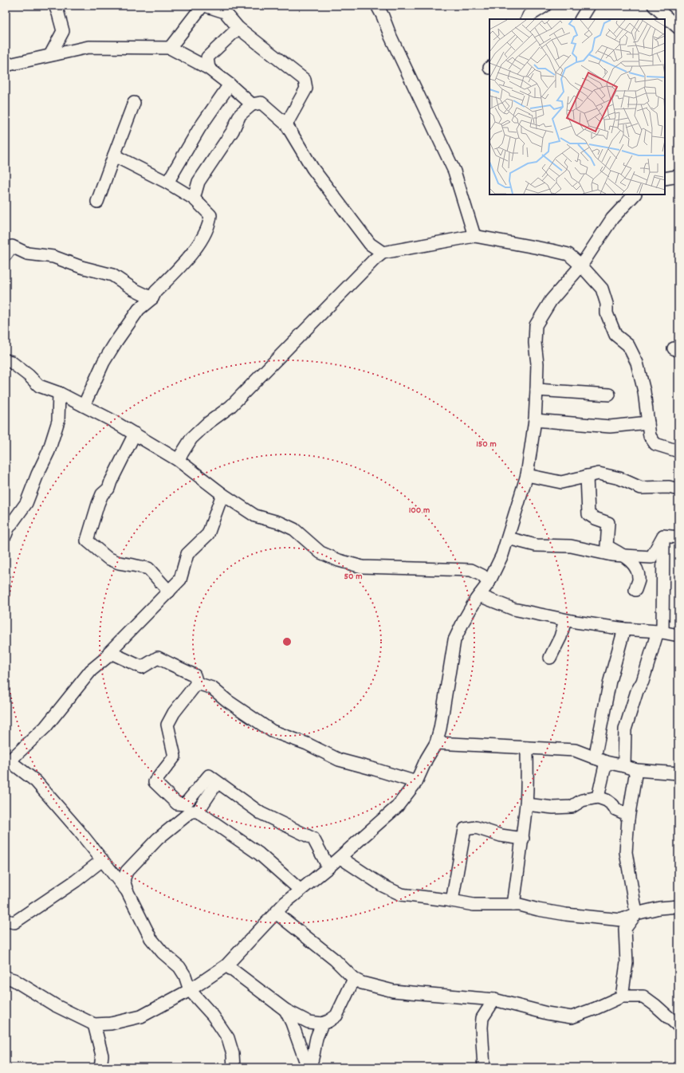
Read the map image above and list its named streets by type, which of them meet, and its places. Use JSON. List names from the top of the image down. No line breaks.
{"rings":["150 m","100 m","50 m"]}
